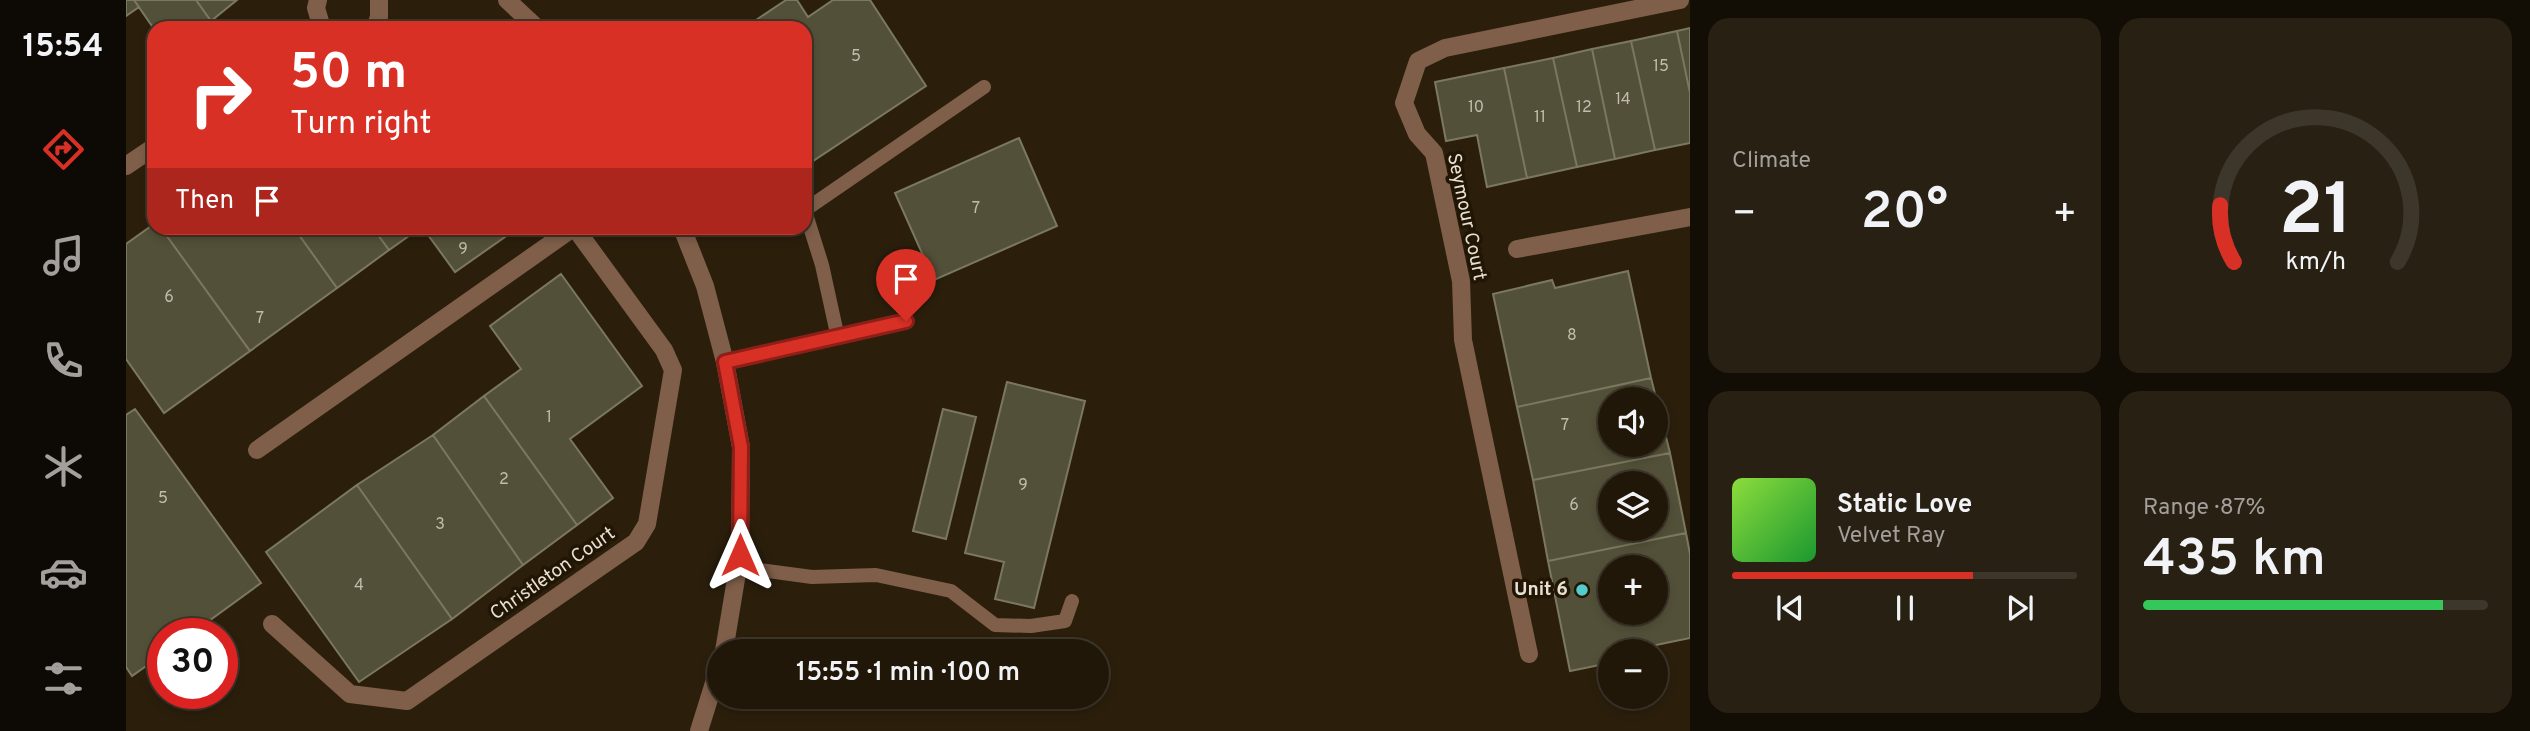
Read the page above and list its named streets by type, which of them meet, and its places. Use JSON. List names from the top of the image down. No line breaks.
{"streets":{"street":["Seymour Court","Christleton Court"]},"places":["Unit 6"],"house_numbers":["5","15","14","10","12","11","7","9","6","7","8","1","7","2","9","5","6","3","4"],"page":{"tabs":"15:54","tile":["Climate",["Range · 87%","435 km"]],"turn":["50 m","Turn right"],"then":"Then","heat":["−","20°","+"],"map_buttons":["+","−"],"song":["Static Love","Velvet Ray"],"limit":"30","trip":"15:55 · 1 min · 100 m","gauge":["21","km/h"]}}
